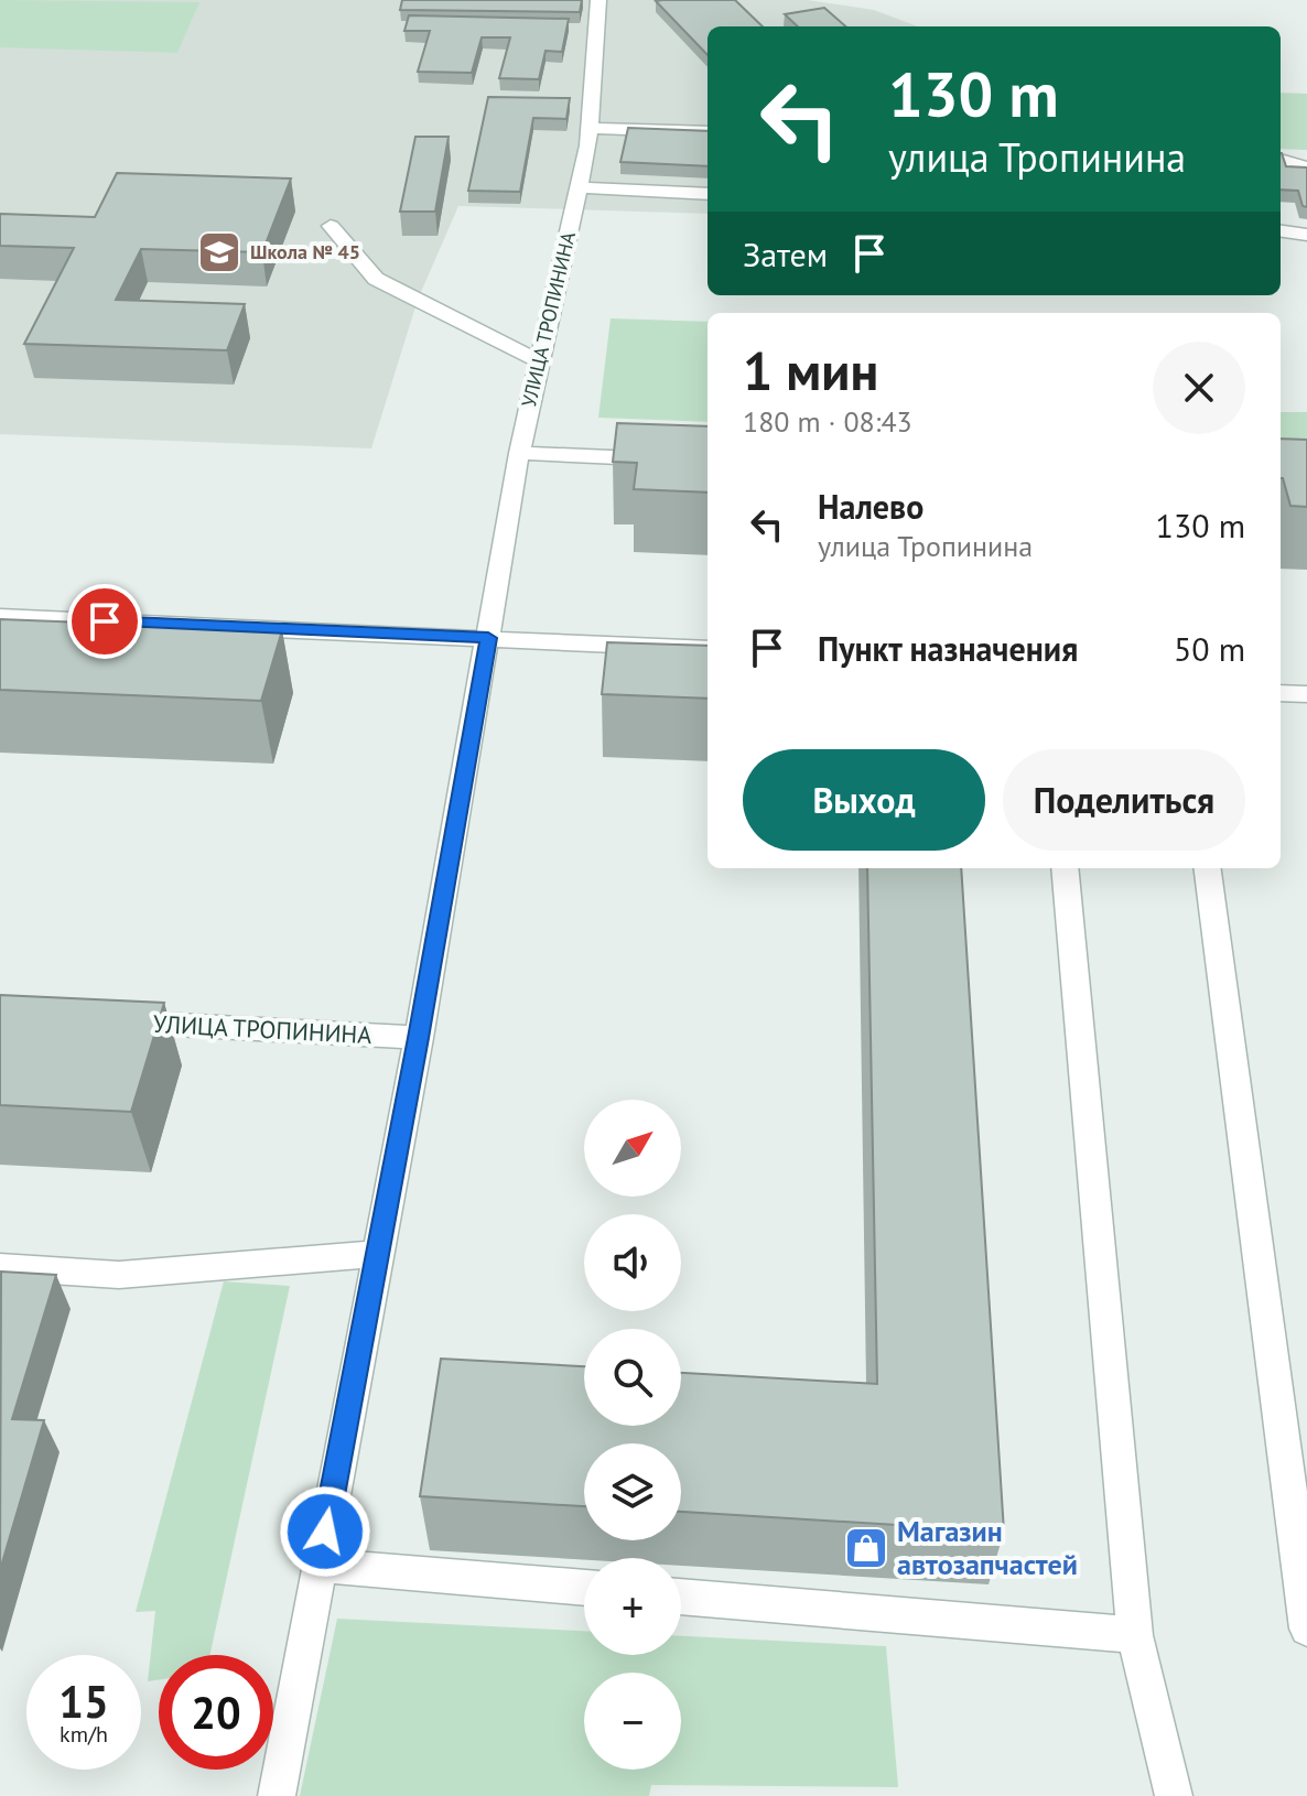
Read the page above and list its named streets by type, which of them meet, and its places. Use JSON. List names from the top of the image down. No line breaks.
{"streets":{"street":["УЛИЦА ТРОПИНИНА"]},"places":{"school or university":["Школа № 45"],"shop":["Магазин автозапчастей"]},"north":"top right","page":{"turn":["130 m","улица Тропинина"],"then":"Затем","heading":["1 мин","180 m · 08:43"],"list":[{"name":"Налево","note":"улица Тропинина","value":"130 m"},{"name":"Пункт назначения","value":"50 m"}],"buttons":["Выход","Поделиться"],"map_buttons":["+","−"],"speed":"15 km/h","limit":"20"}}
